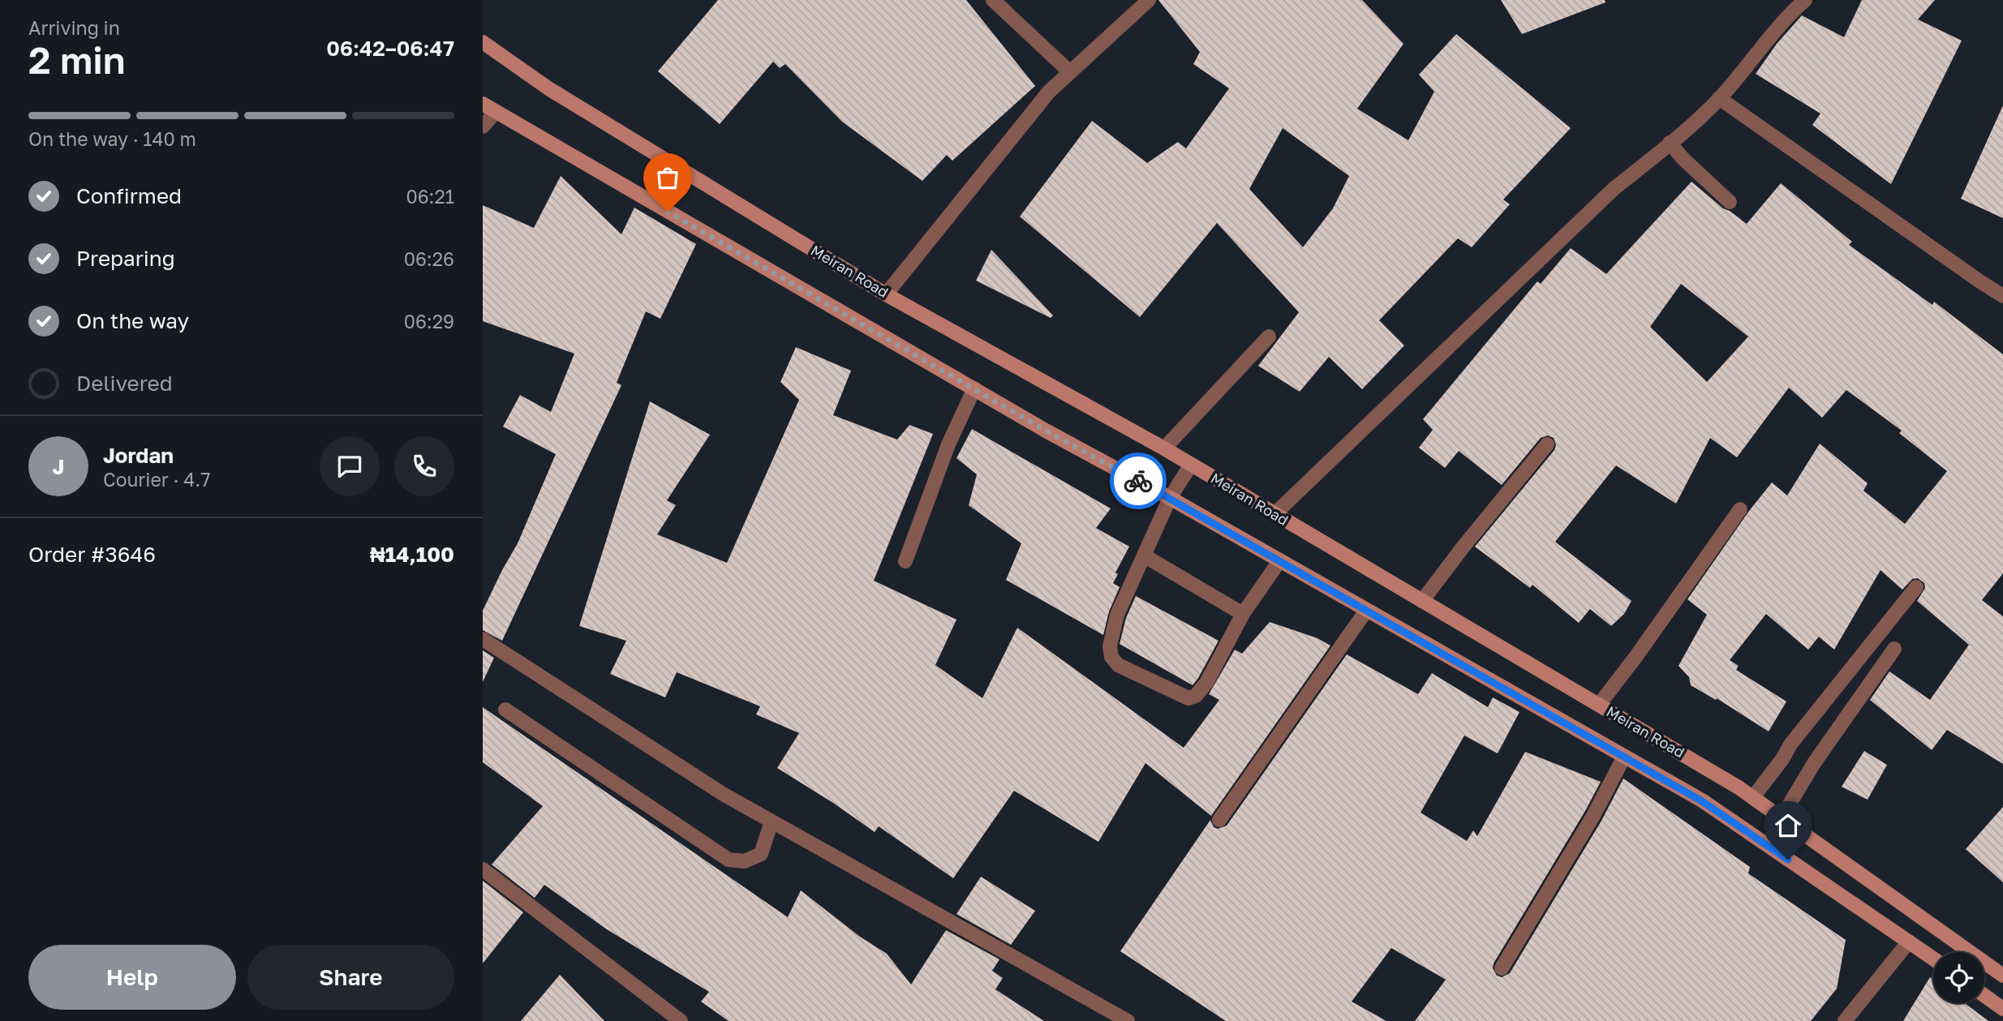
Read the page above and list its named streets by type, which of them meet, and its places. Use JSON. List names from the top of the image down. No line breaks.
{"streets":{"main road":["Meiran Road"]},"page":{"heading":["2 min","Arriving in","06:42–06:47"],"panel":["Jordan","Courier · 4.7","Order #3646","₦14,100"],"bar":"On the way · 140 m","list":[["Confirmed","06:21"],["Preparing","06:26"],["On the way","06:29"],"Delivered"],"round":"J","buttons":["Help","Share"]}}
